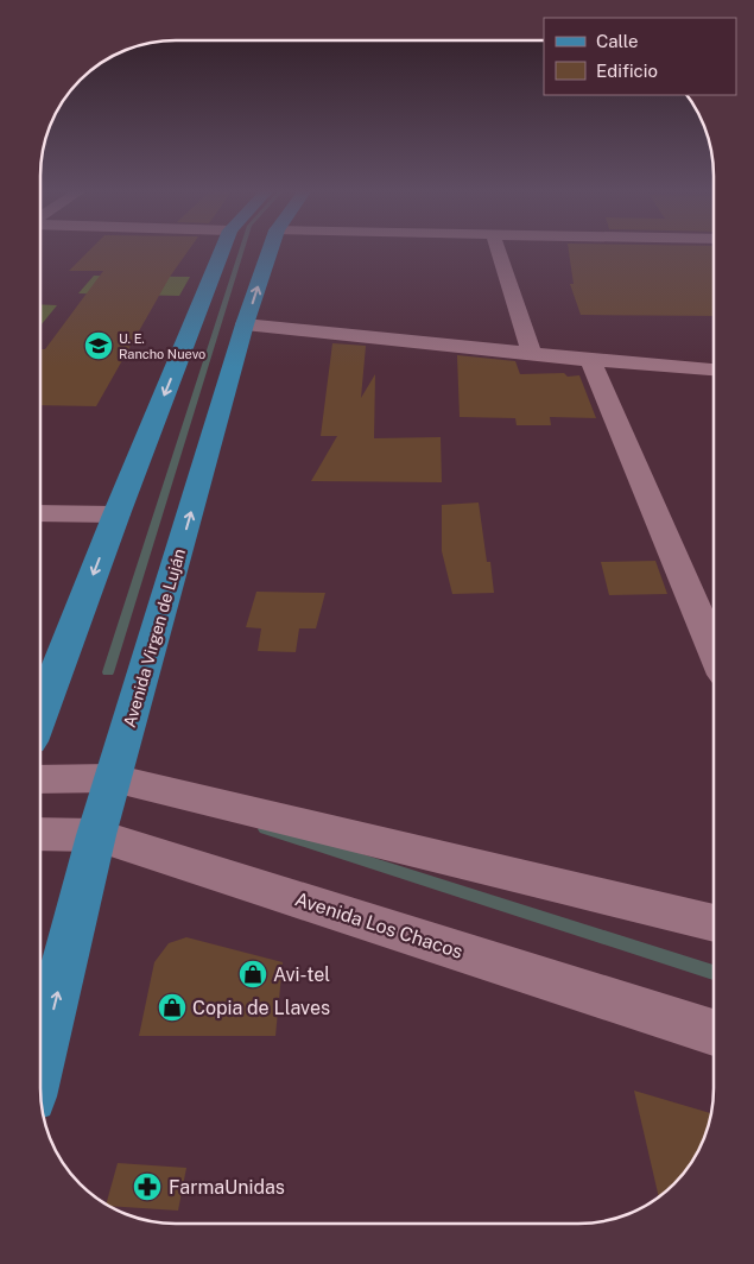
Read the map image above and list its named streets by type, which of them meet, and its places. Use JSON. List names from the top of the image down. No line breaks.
{"streets":{"main road":["Avenida Virgen de Luján"],"street":["Avenida Los Chacos"]},"crossings":[["Avenida Virgen de Luján","Avenida Los Chacos"]],"places":{"school or university":["U. E. Rancho Nuevo"],"shop":["Avi-tel","Copia de Llaves"],"pharmacy":["FarmaUnidas"]},"legend":["Calle","Edificio"]}
